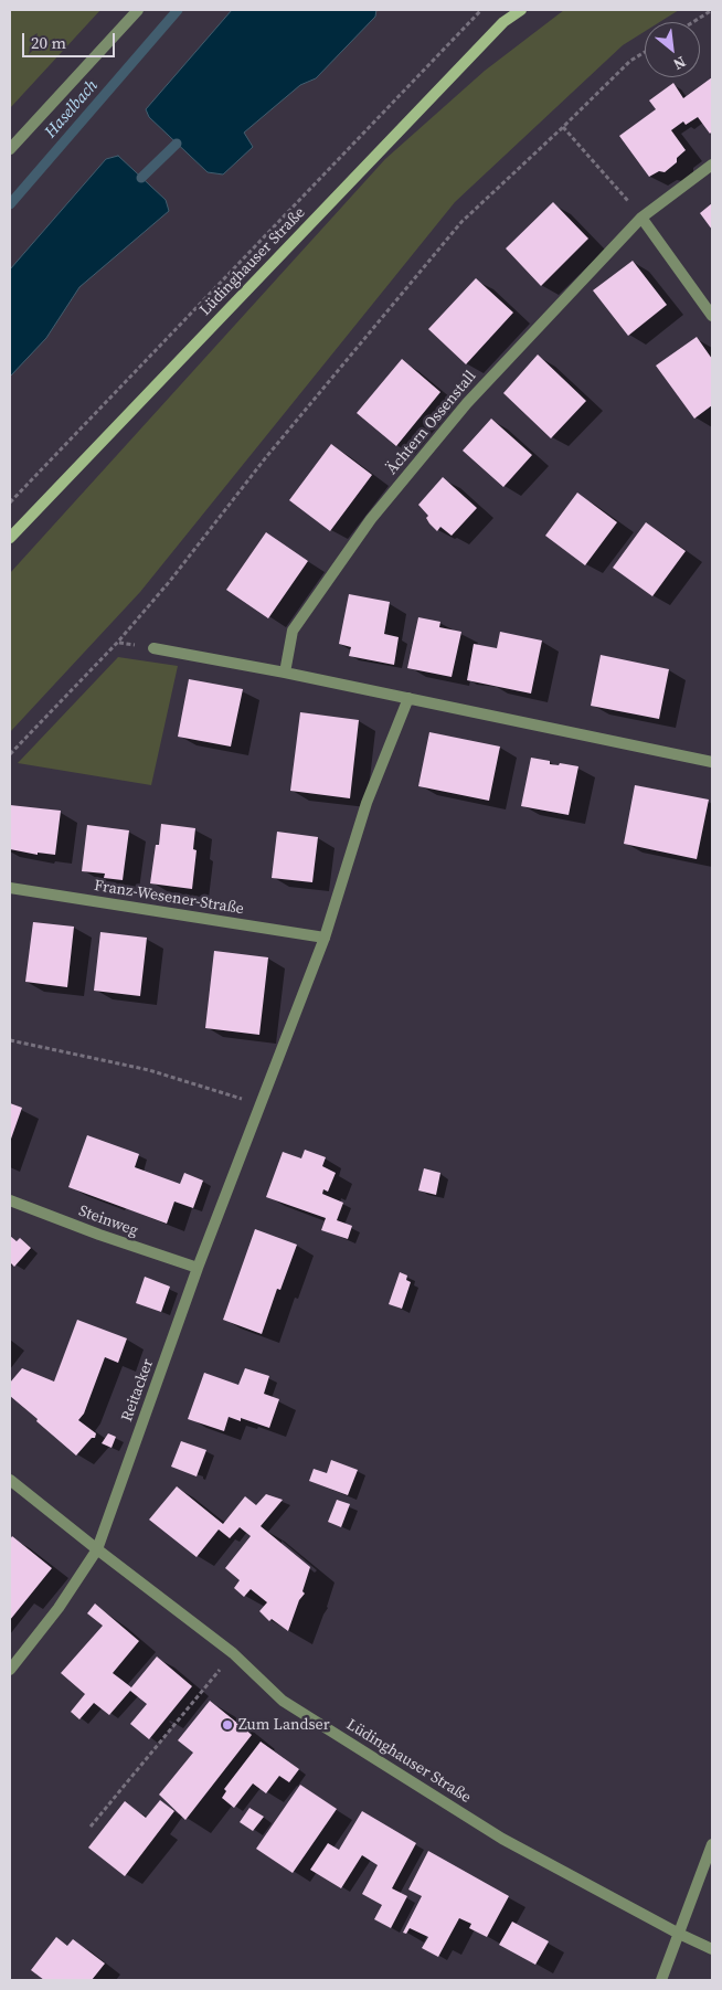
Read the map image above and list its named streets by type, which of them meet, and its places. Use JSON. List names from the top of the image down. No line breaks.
{"streets":{"street":["Lüdinghauser Straße","Ächtern Ossenstall","Franz-Wesener-Straße","Steinweg","Reitacker"]},"crossings":[["Lüdinghauser Straße","Reitacker"],["Steinweg","Reitacker"]],"water":["Haselbach"],"places":["Zum Landser"],"scale_bar":"20 m","north":"bottom right"}
